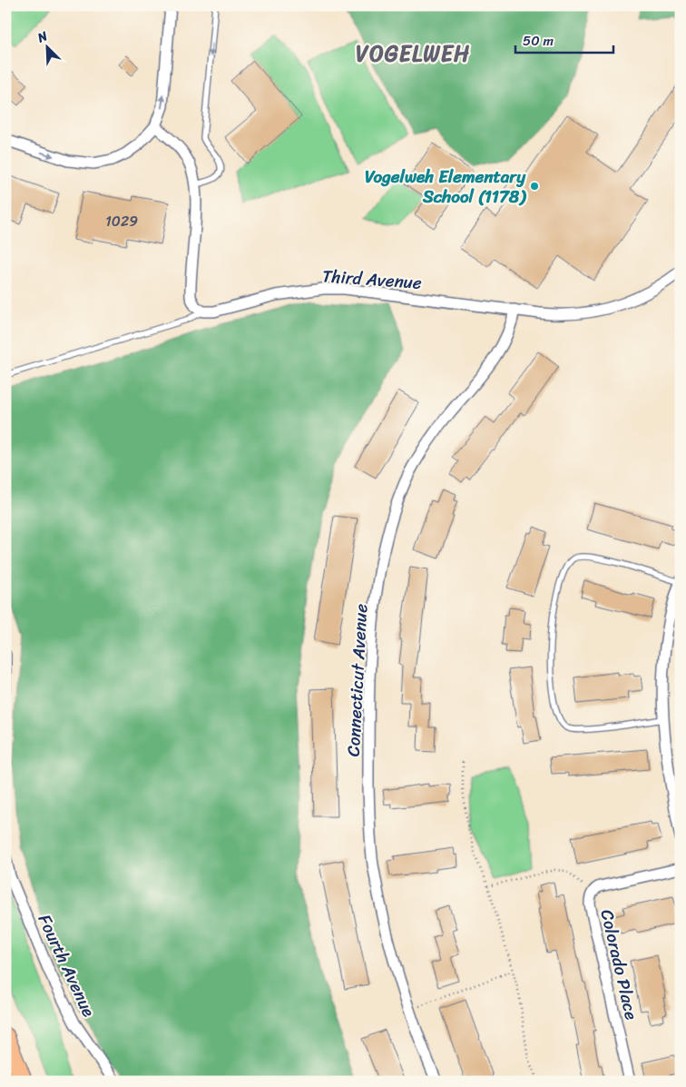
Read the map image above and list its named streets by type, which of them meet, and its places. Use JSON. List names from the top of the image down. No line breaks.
{"streets":{"street":["Third Avenue","Connecticut Avenue","Colorado Place","Fourth Avenue"]},"crossings":[["Third Avenue","Connecticut Avenue"]],"districts":["VOGELWEH"],"places":["Vogelweh Elementary School (1178)"],"house_numbers":["1029"],"scale_bar":"50 m","north":"top left"}
